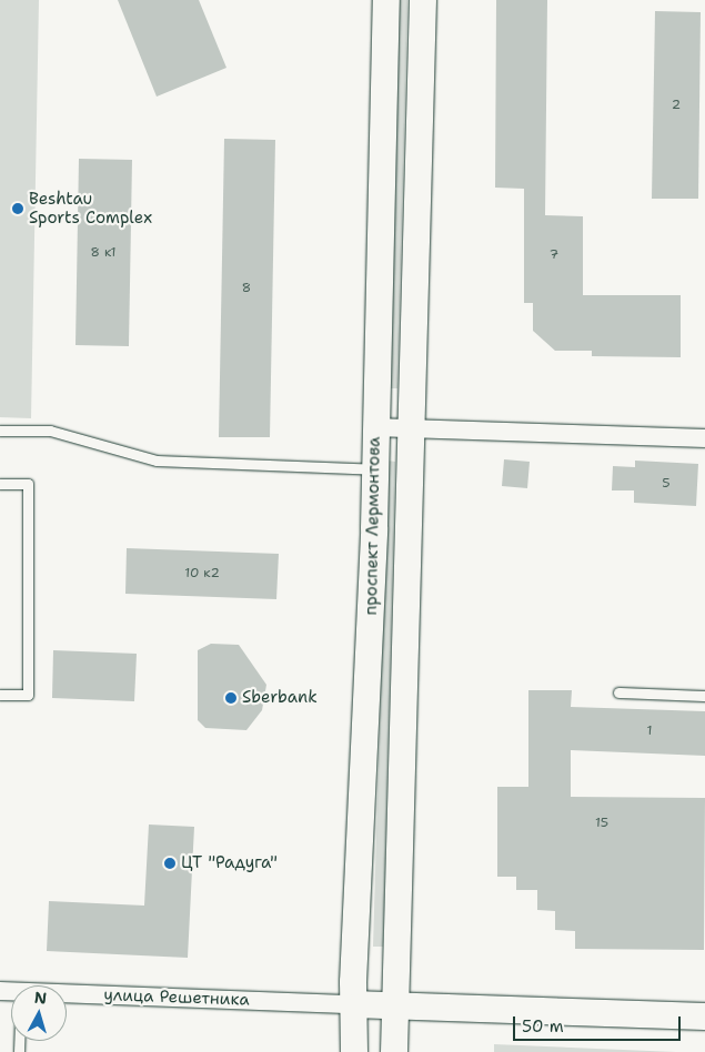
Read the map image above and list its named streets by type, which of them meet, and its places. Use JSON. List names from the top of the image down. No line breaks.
{"streets":{"street":["проспект Лермонтова","улица Решетника"]},"crossings":[["проспект Лермонтова","улица Решетника"]],"places":["Beshtau Sports Complex","Sberbank","ЦТ \"Радуга\""],"house_numbers":["2","8 к1","7","8","5","10 к2","1","15"],"scale_bar":"50 m","north":"top"}
